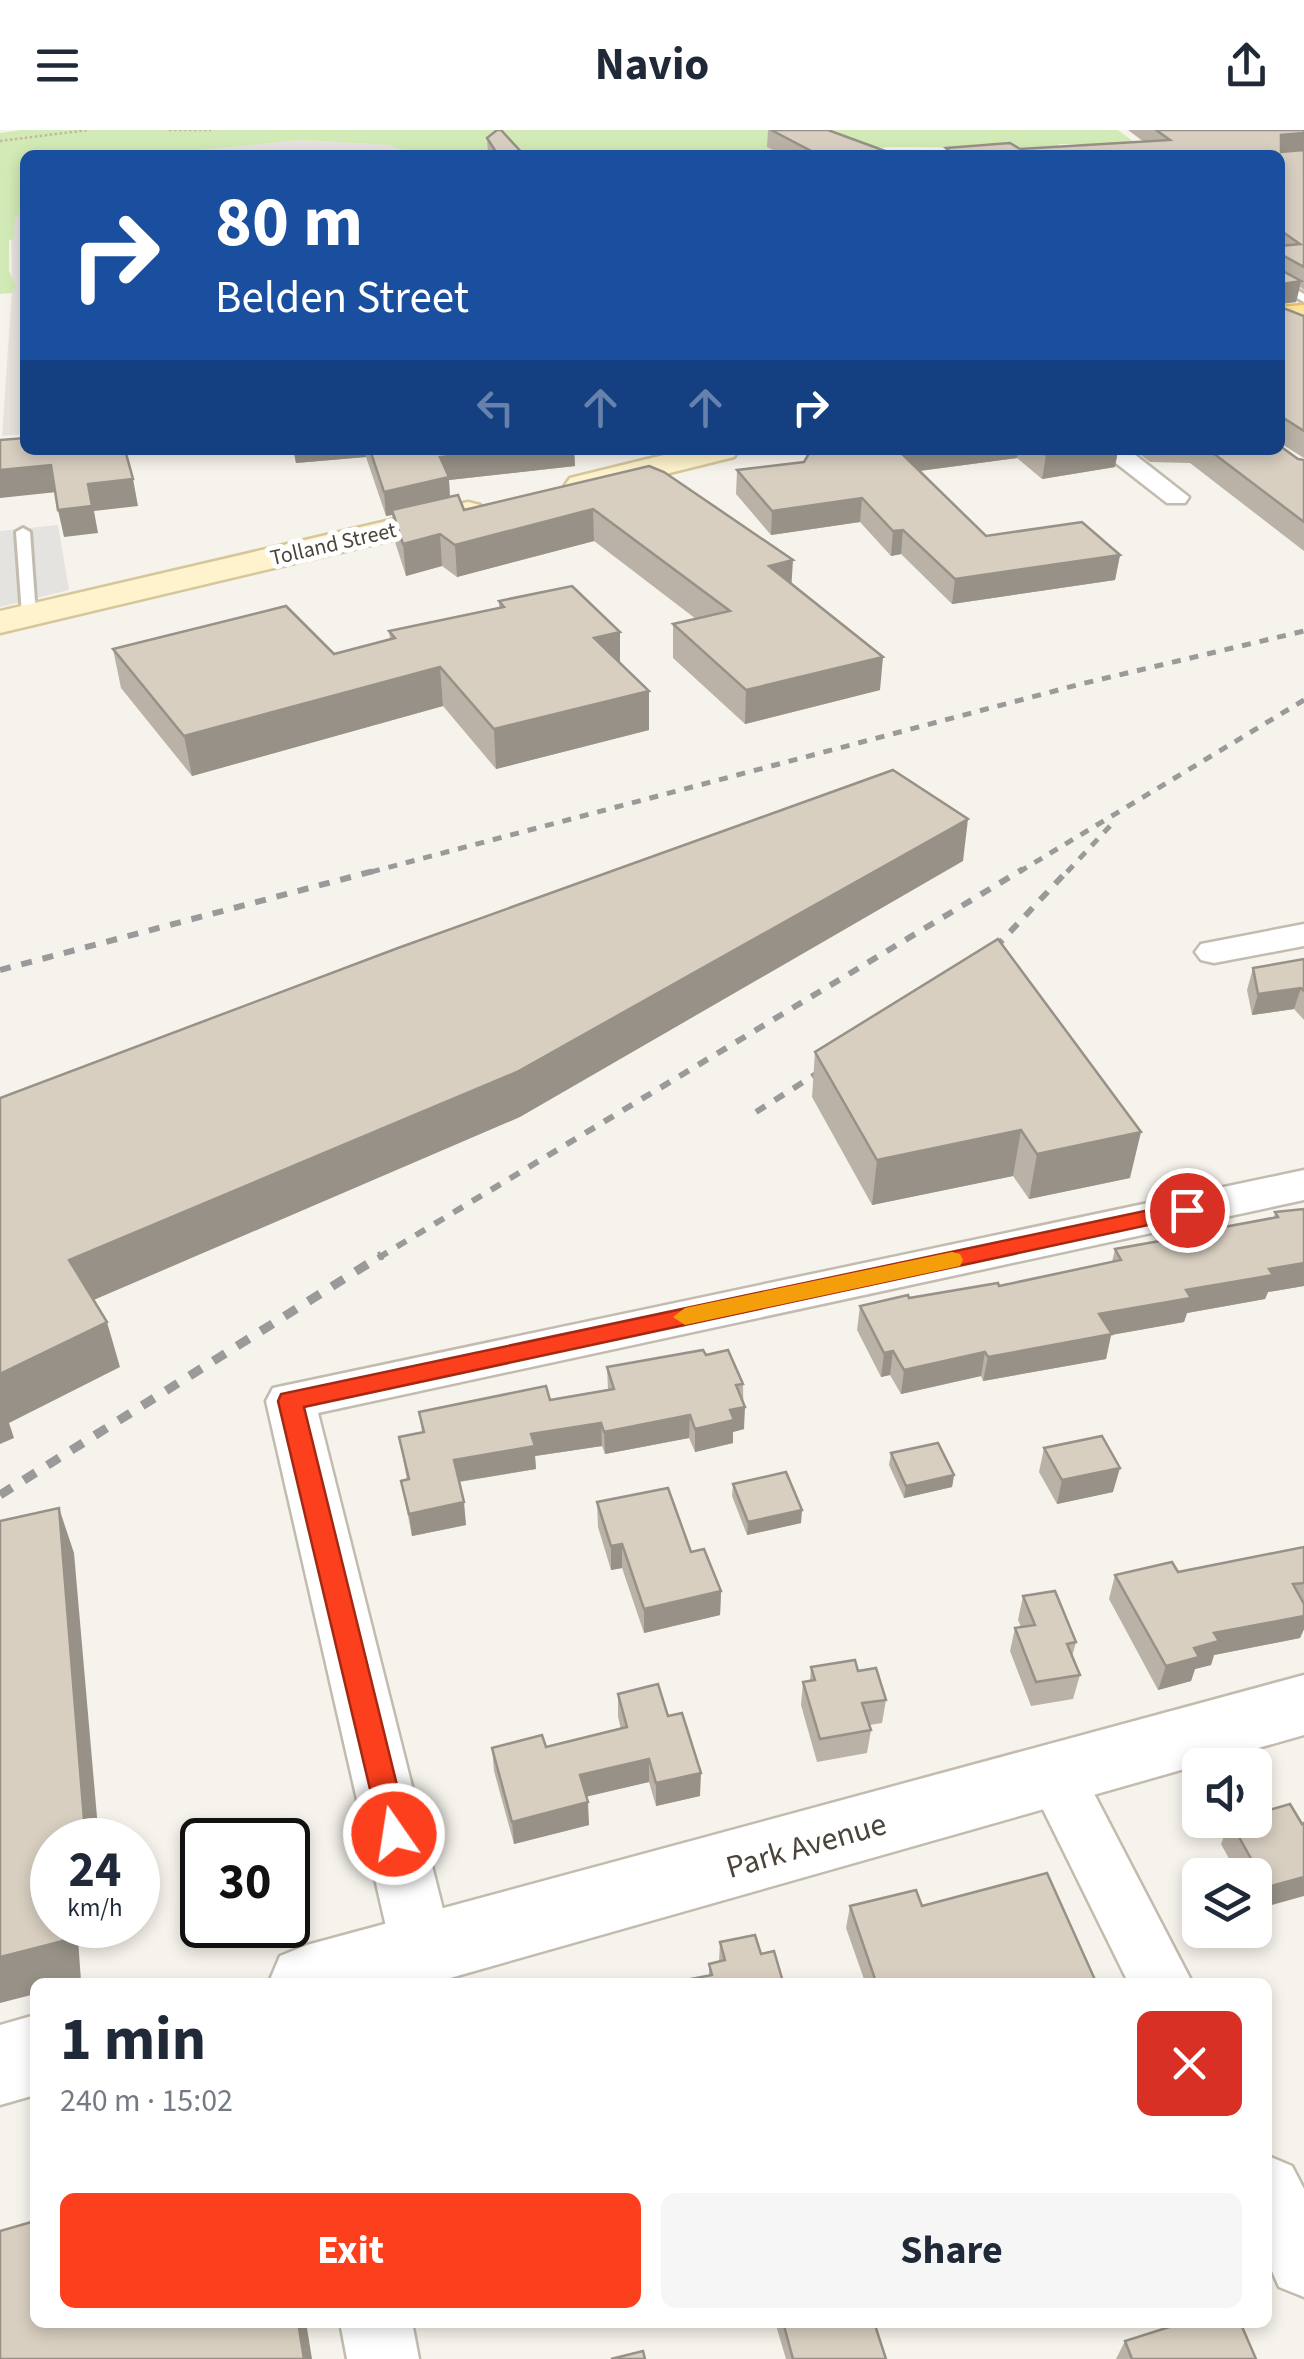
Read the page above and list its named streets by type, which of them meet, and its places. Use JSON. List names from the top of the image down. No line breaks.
{"streets":{"main road":["Tolland Street"],"street":["Park Avenue"]},"page":{"header":"Navio","turn":["80 m","Belden Street"],"speed":"24 km/h","limit":"30","heading":["1 min","240 m · 15:02"],"buttons":["Exit","Share"]}}
